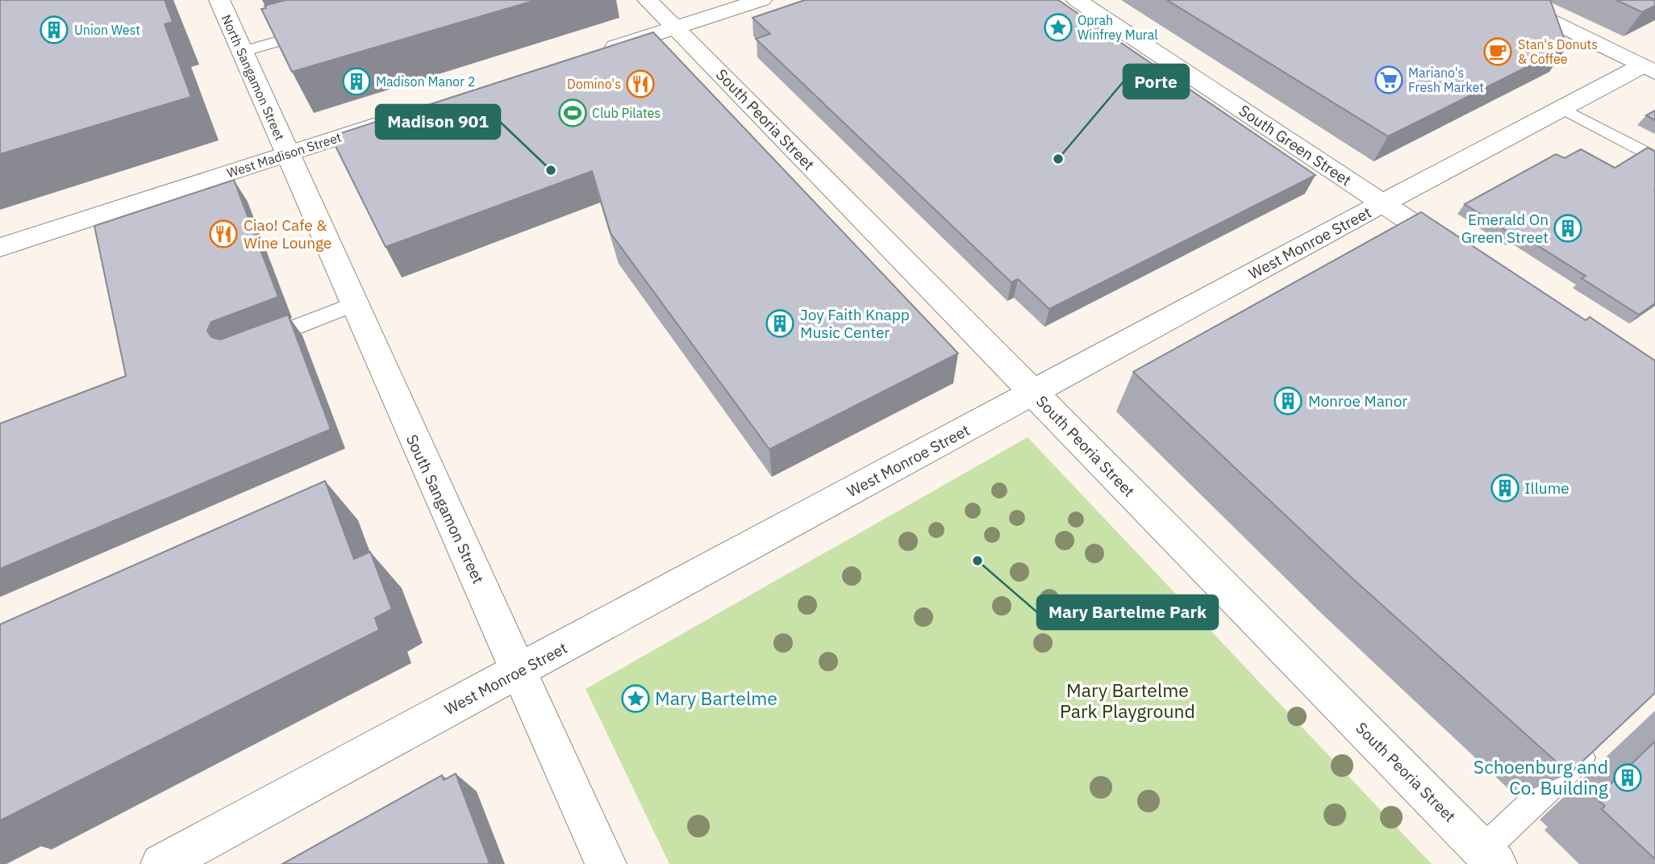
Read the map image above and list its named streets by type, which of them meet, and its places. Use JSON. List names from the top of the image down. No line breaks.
{"streets":{"street":["North Sangamon Street","South Peoria Street","South Green Street","West Madison Street","West Monroe Street","South Sangamon Street"]},"crossings":[["North Sangamon Street","West Madison Street"],["North Sangamon Street","South Sangamon Street"],["South Peoria Street","West Monroe Street"],["South Green Street","West Monroe Street"],["West Madison Street","South Sangamon Street"],["West Monroe Street","South Sangamon Street"]],"parks":["Mary Bartelme Park Playground"],"places":{"place":["Oprah Winfrey Mural","Mary Bartelme"],"building":["Union West","Madison Manor 2","Emerald On Green Street","Joy Faith Knapp Music Center","Monroe Manor","Illume","Schoenburg and Co. Building"],"cafe":["Stan's Donuts & Coffee"],"supermarket":["Mariano's Fresh Market"],"restaurant":["Domino's","Ciao! Cafe & Wine Lounge"],"sports":["Club Pilates"],"other":["Porte","Madison 901","Mary Bartelme Park"]}}
